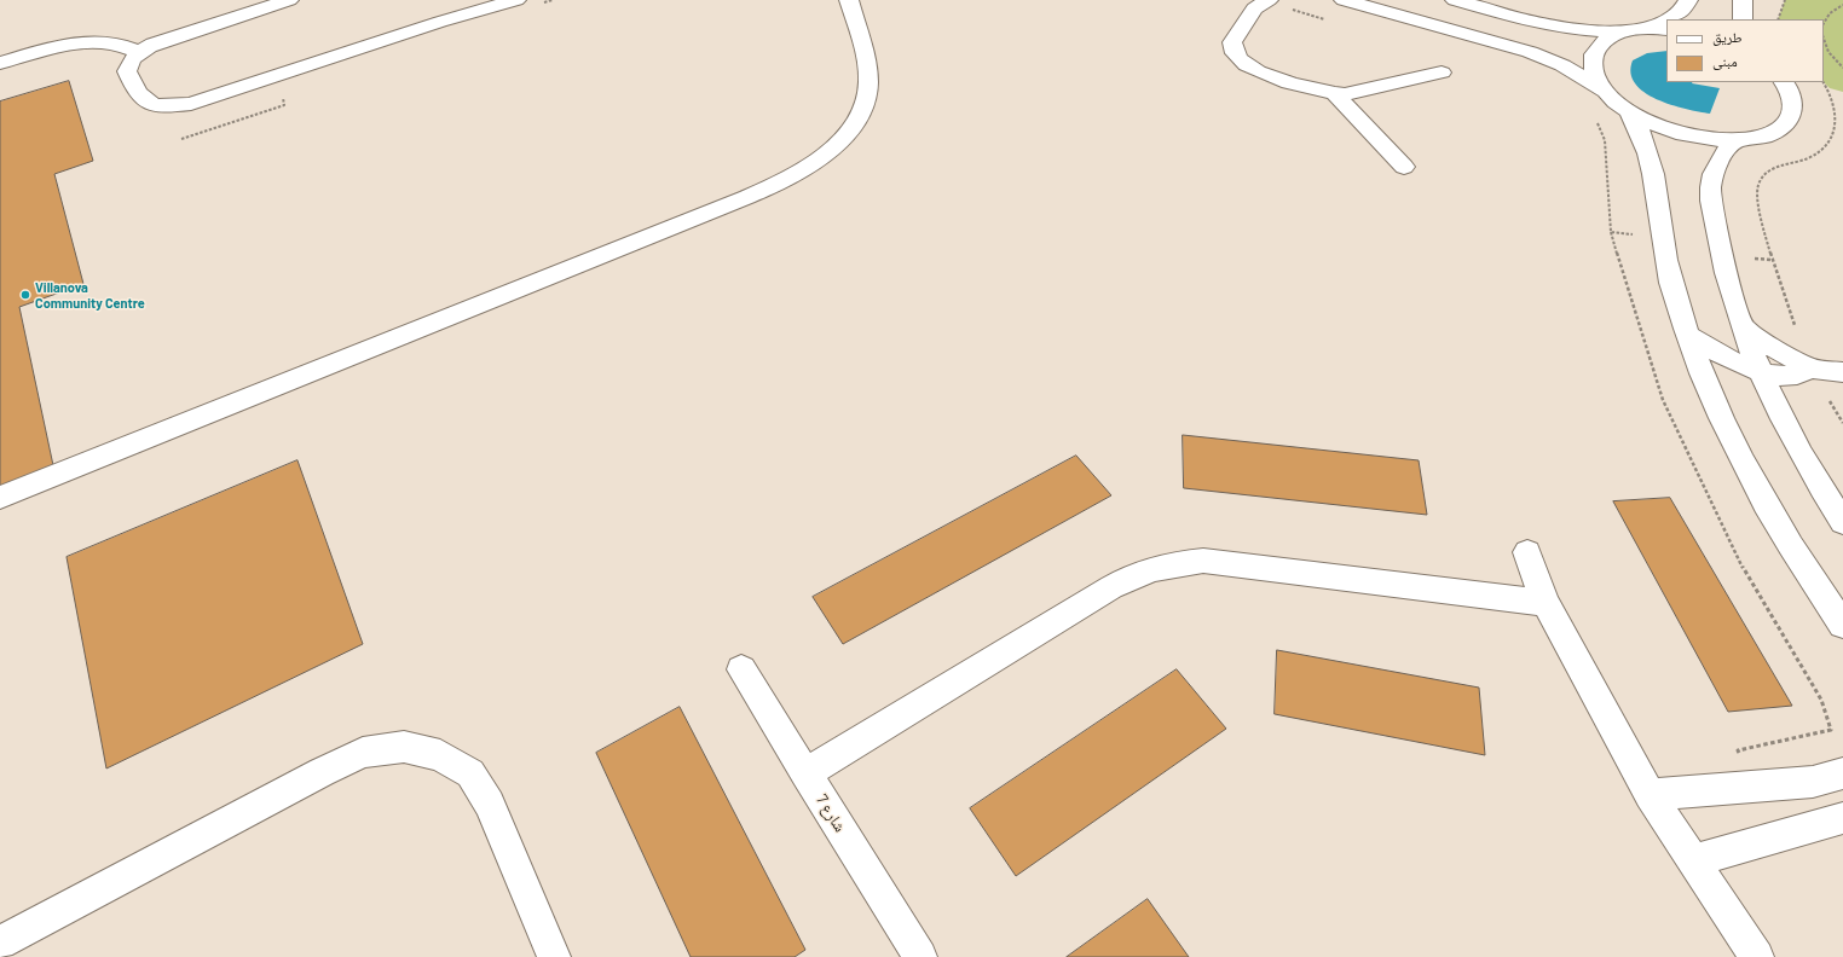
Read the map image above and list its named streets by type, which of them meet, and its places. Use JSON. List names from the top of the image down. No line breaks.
{"streets":{"street":["شارع 7"]},"places":["Villanova Community Centre"],"legend":["طريق","مبنى"]}
